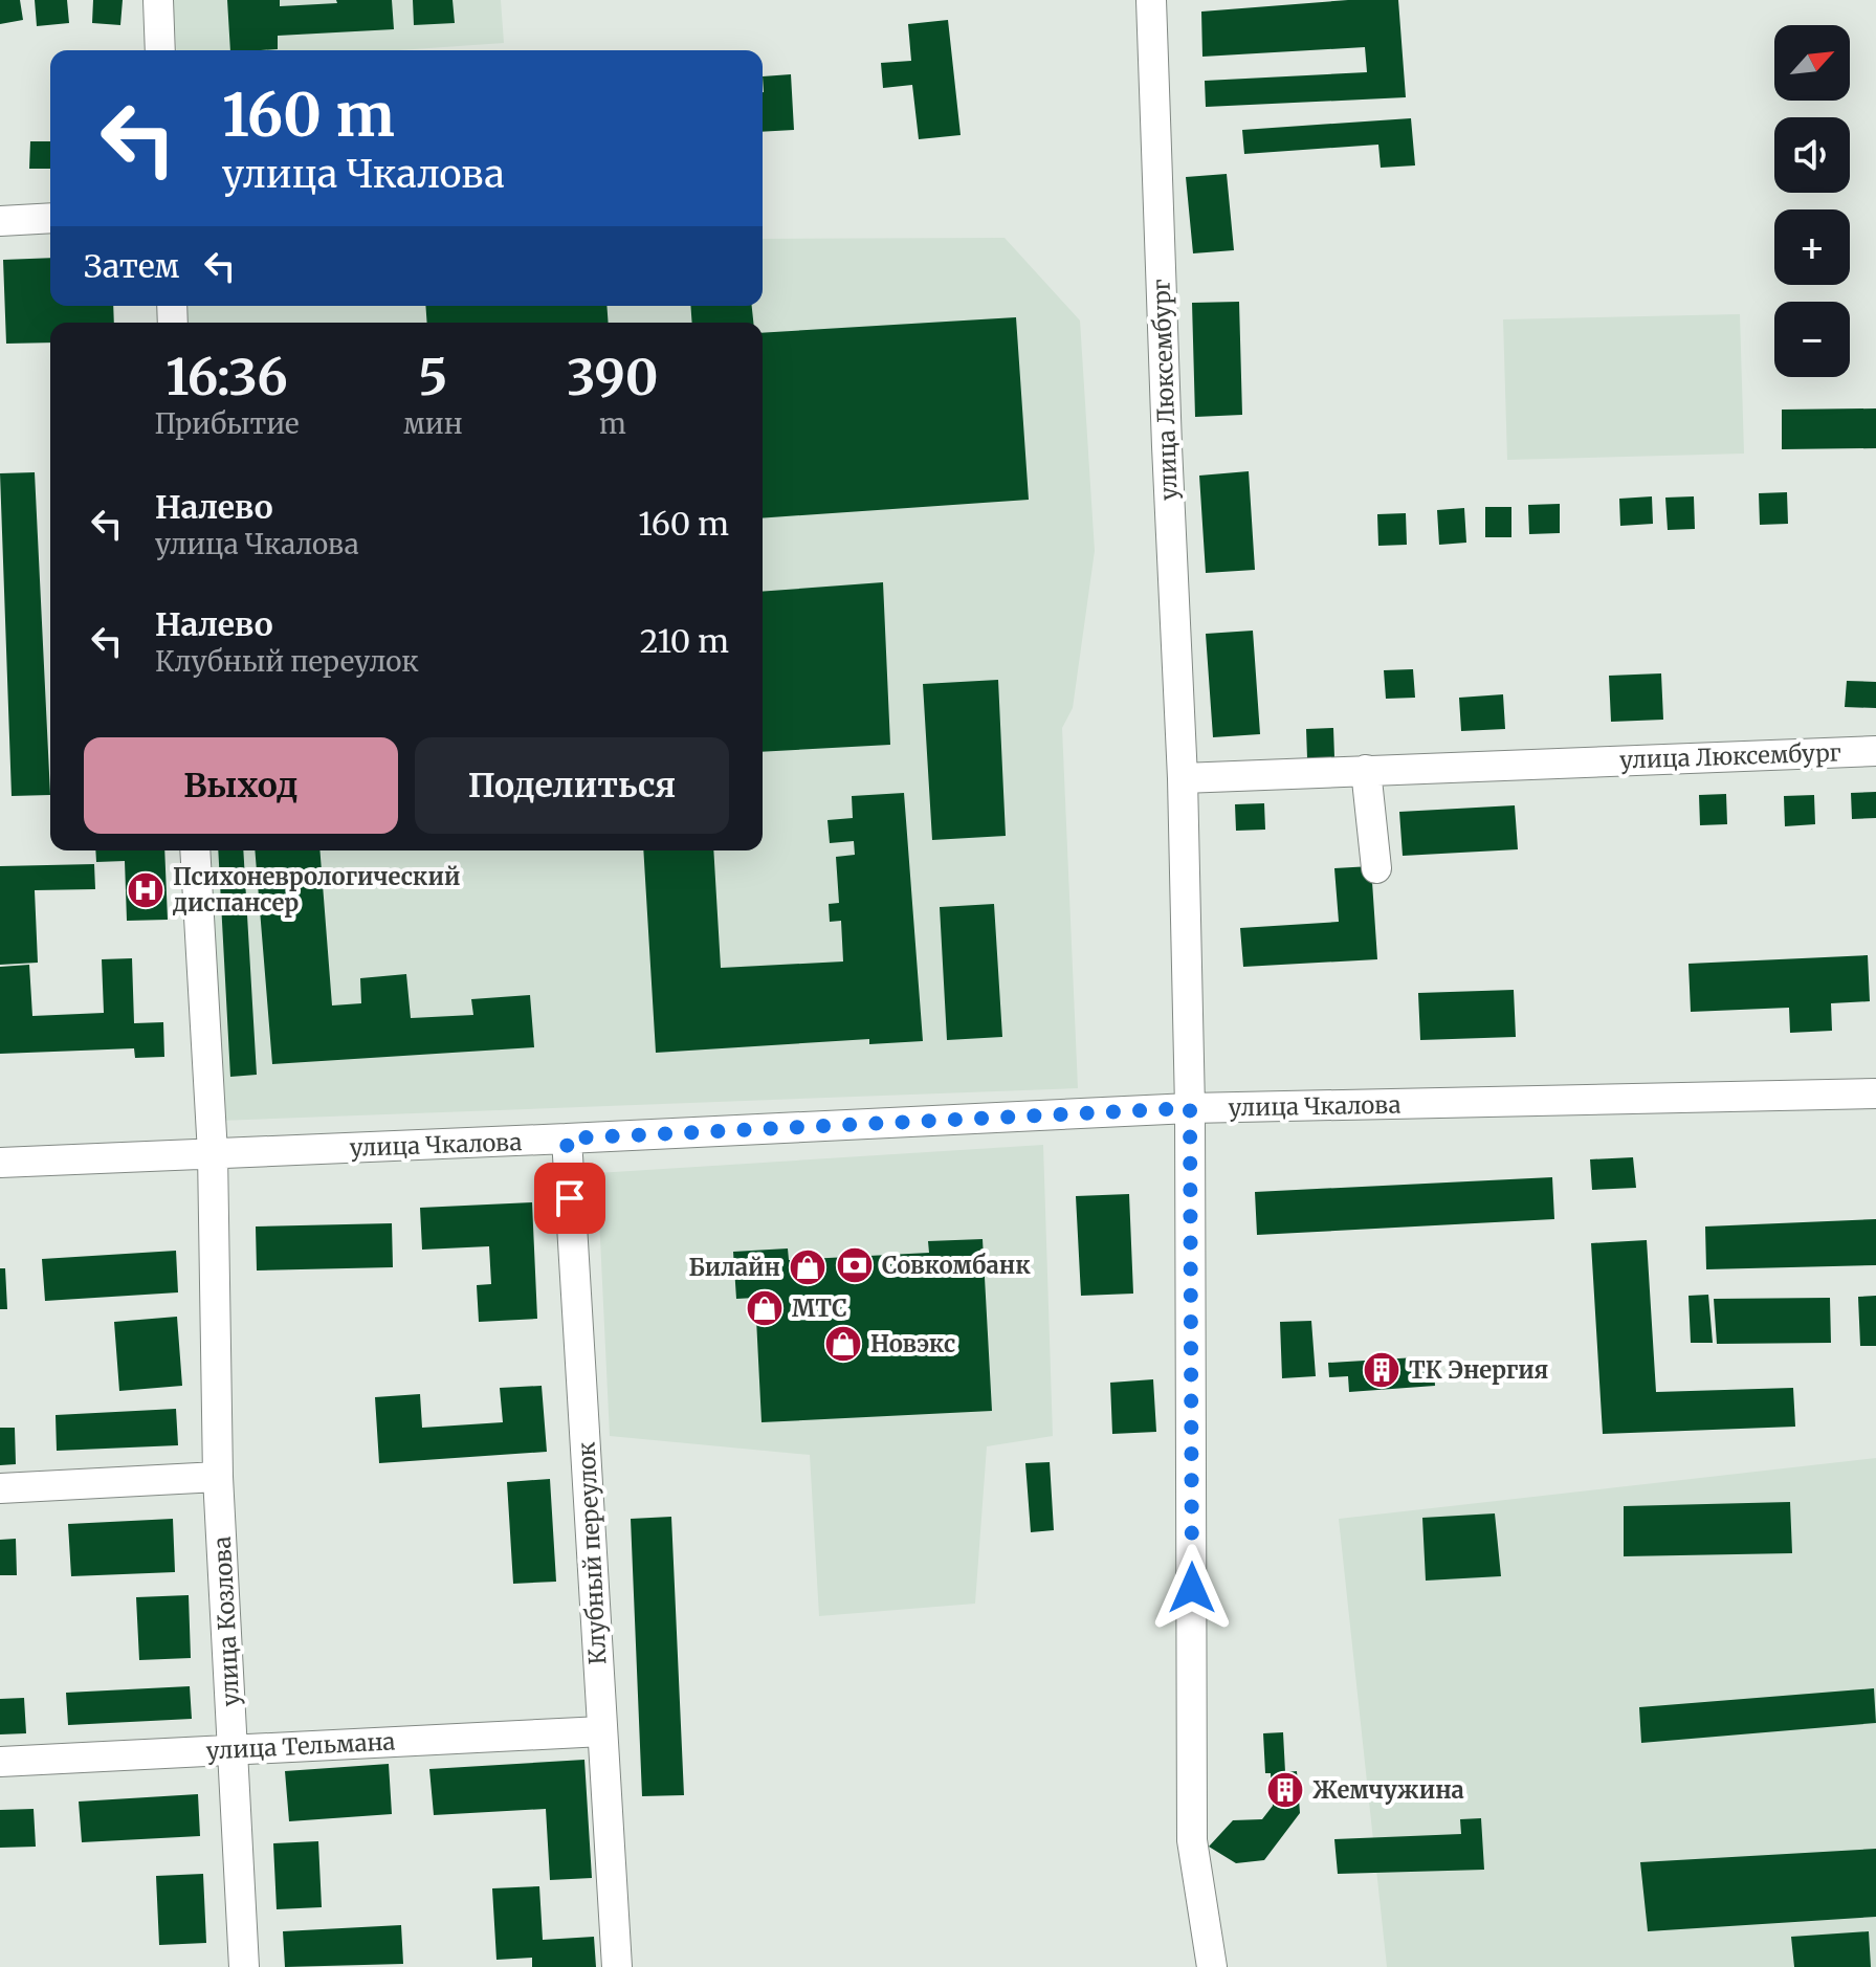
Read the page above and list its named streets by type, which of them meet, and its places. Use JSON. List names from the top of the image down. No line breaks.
{"streets":{"street":["улица Люксембург","улица Чкалова","Клубный переулок","улица Козлова","улица Тельмана"]},"crossings":[["улица Люксембург","улица Чкалова"],["улица Чкалова","Клубный переулок"],["улица Чкалова","улица Козлова"],["Клубный переулок","улица Тельмана"],["улица Козлова","улица Тельмана"]],"places":{"hospital":["Психоневрологический диспансер"],"bank":["Совкомбанк"],"shop":["Билайн","МТС","Новэкс"],"building":["ТК Энергия","Жемчужина"]},"north":"top right","page":{"map_buttons":["+","−"],"turn":["160 m","улица Чкалова"],"then":"Затем","eta":["16:36","Прибытие","5","мин","390","m"],"list":[{"name":"Налево","note":"улица Чкалова","value":"160 m"},{"name":"Налево","note":"Клубный переулок","value":"210 m"}],"buttons":["Выход","Поделиться"]}}
